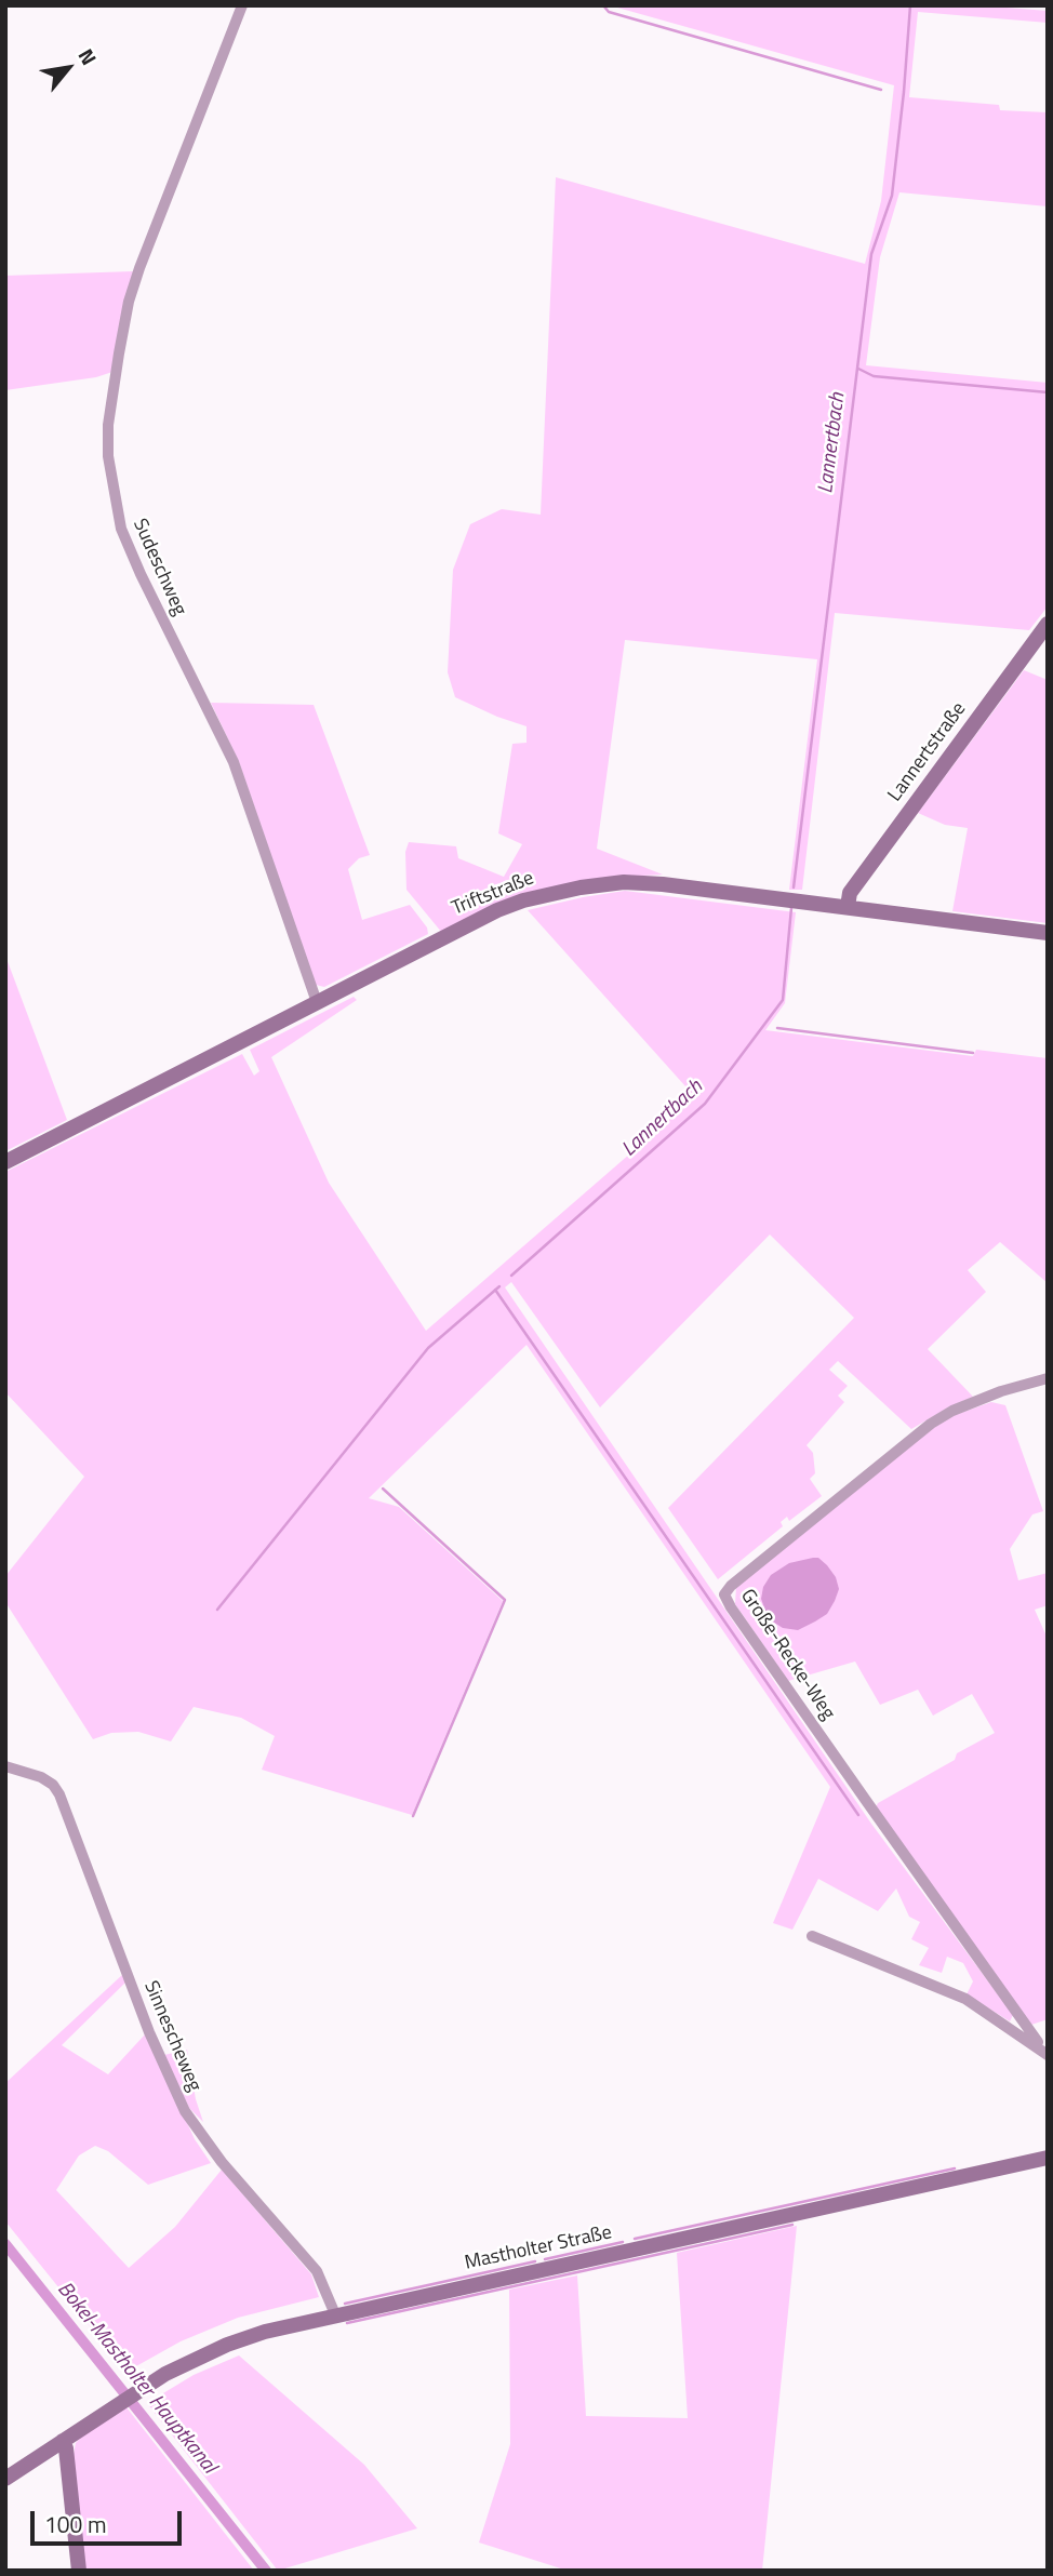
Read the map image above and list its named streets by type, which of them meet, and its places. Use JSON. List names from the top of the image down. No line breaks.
{"streets":{"street":["Sudeschweg","Lannertstraße","Triftstraße","Große-Recke-Weg","Sinnescheweg","Mastholter Straße"]},"crossings":[["Sudeschweg","Triftstraße"],["Lannertstraße","Triftstraße"],["Sinnescheweg","Mastholter Straße"]],"water":["Lannertbach","Bokel-Mastholter Hauptkanal"],"scale_bar":"100 m","north":"top right"}
